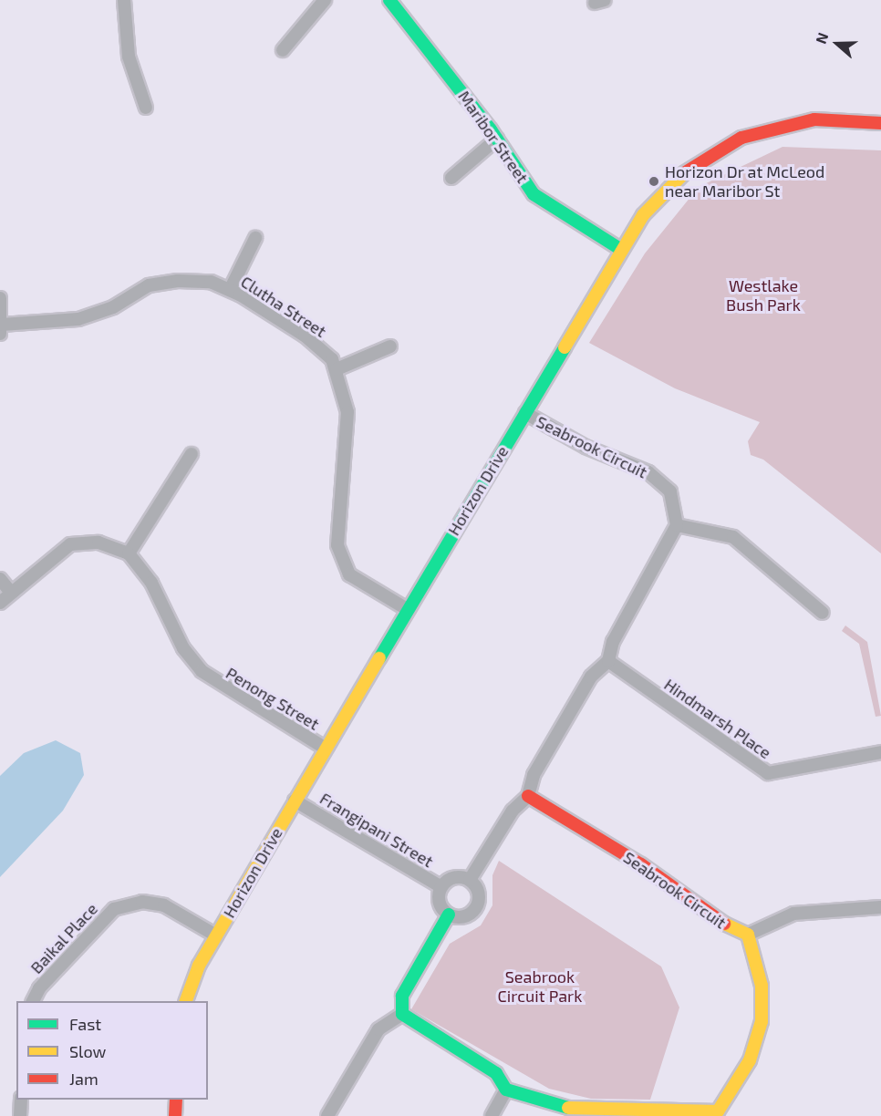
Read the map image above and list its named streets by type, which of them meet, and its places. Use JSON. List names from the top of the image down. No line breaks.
{"streets":{"street":["Maribor Street","Clutha Street","Seabrook Circuit","Horizon Drive","Penong Street","Hindmarsh Place","Frangipani Street","Baikal Place"]},"crossings":[["Maribor Street","Horizon Drive"],["Clutha Street","Horizon Drive"],["Seabrook Circuit","Horizon Drive"],["Horizon Drive","Penong Street"],["Horizon Drive","Frangipani Street"],["Horizon Drive","Baikal Place"]],"parks":["Westlake Bush Park","Seabrook Circuit Park"],"places":["Horizon Dr at McLeod near Maribor St"],"legend":["Fast","Slow","Jam"],"north":"left"}
